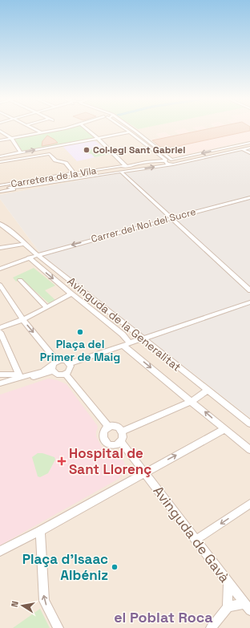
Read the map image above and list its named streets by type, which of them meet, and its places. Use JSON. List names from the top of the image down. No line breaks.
{"streets":{"street":["Carretera de la Vila","Carrer del Noi del Sucre","Avinguda de la Generalitat","Avinguda de Gavà"]},"crossings":[["Carrer del Noi del Sucre","Avinguda de la Generalitat"]],"one_way":["Carrer del Noi del Sucre"],"districts":["el Poblat Roca"],"places":{"other":["Col·legi Sant Gabriel","Plaça del Primer de Maig","Plaça d'Isaac Albéniz"],"health":["Hospital de Sant Llorenç"]},"north":"left"}
